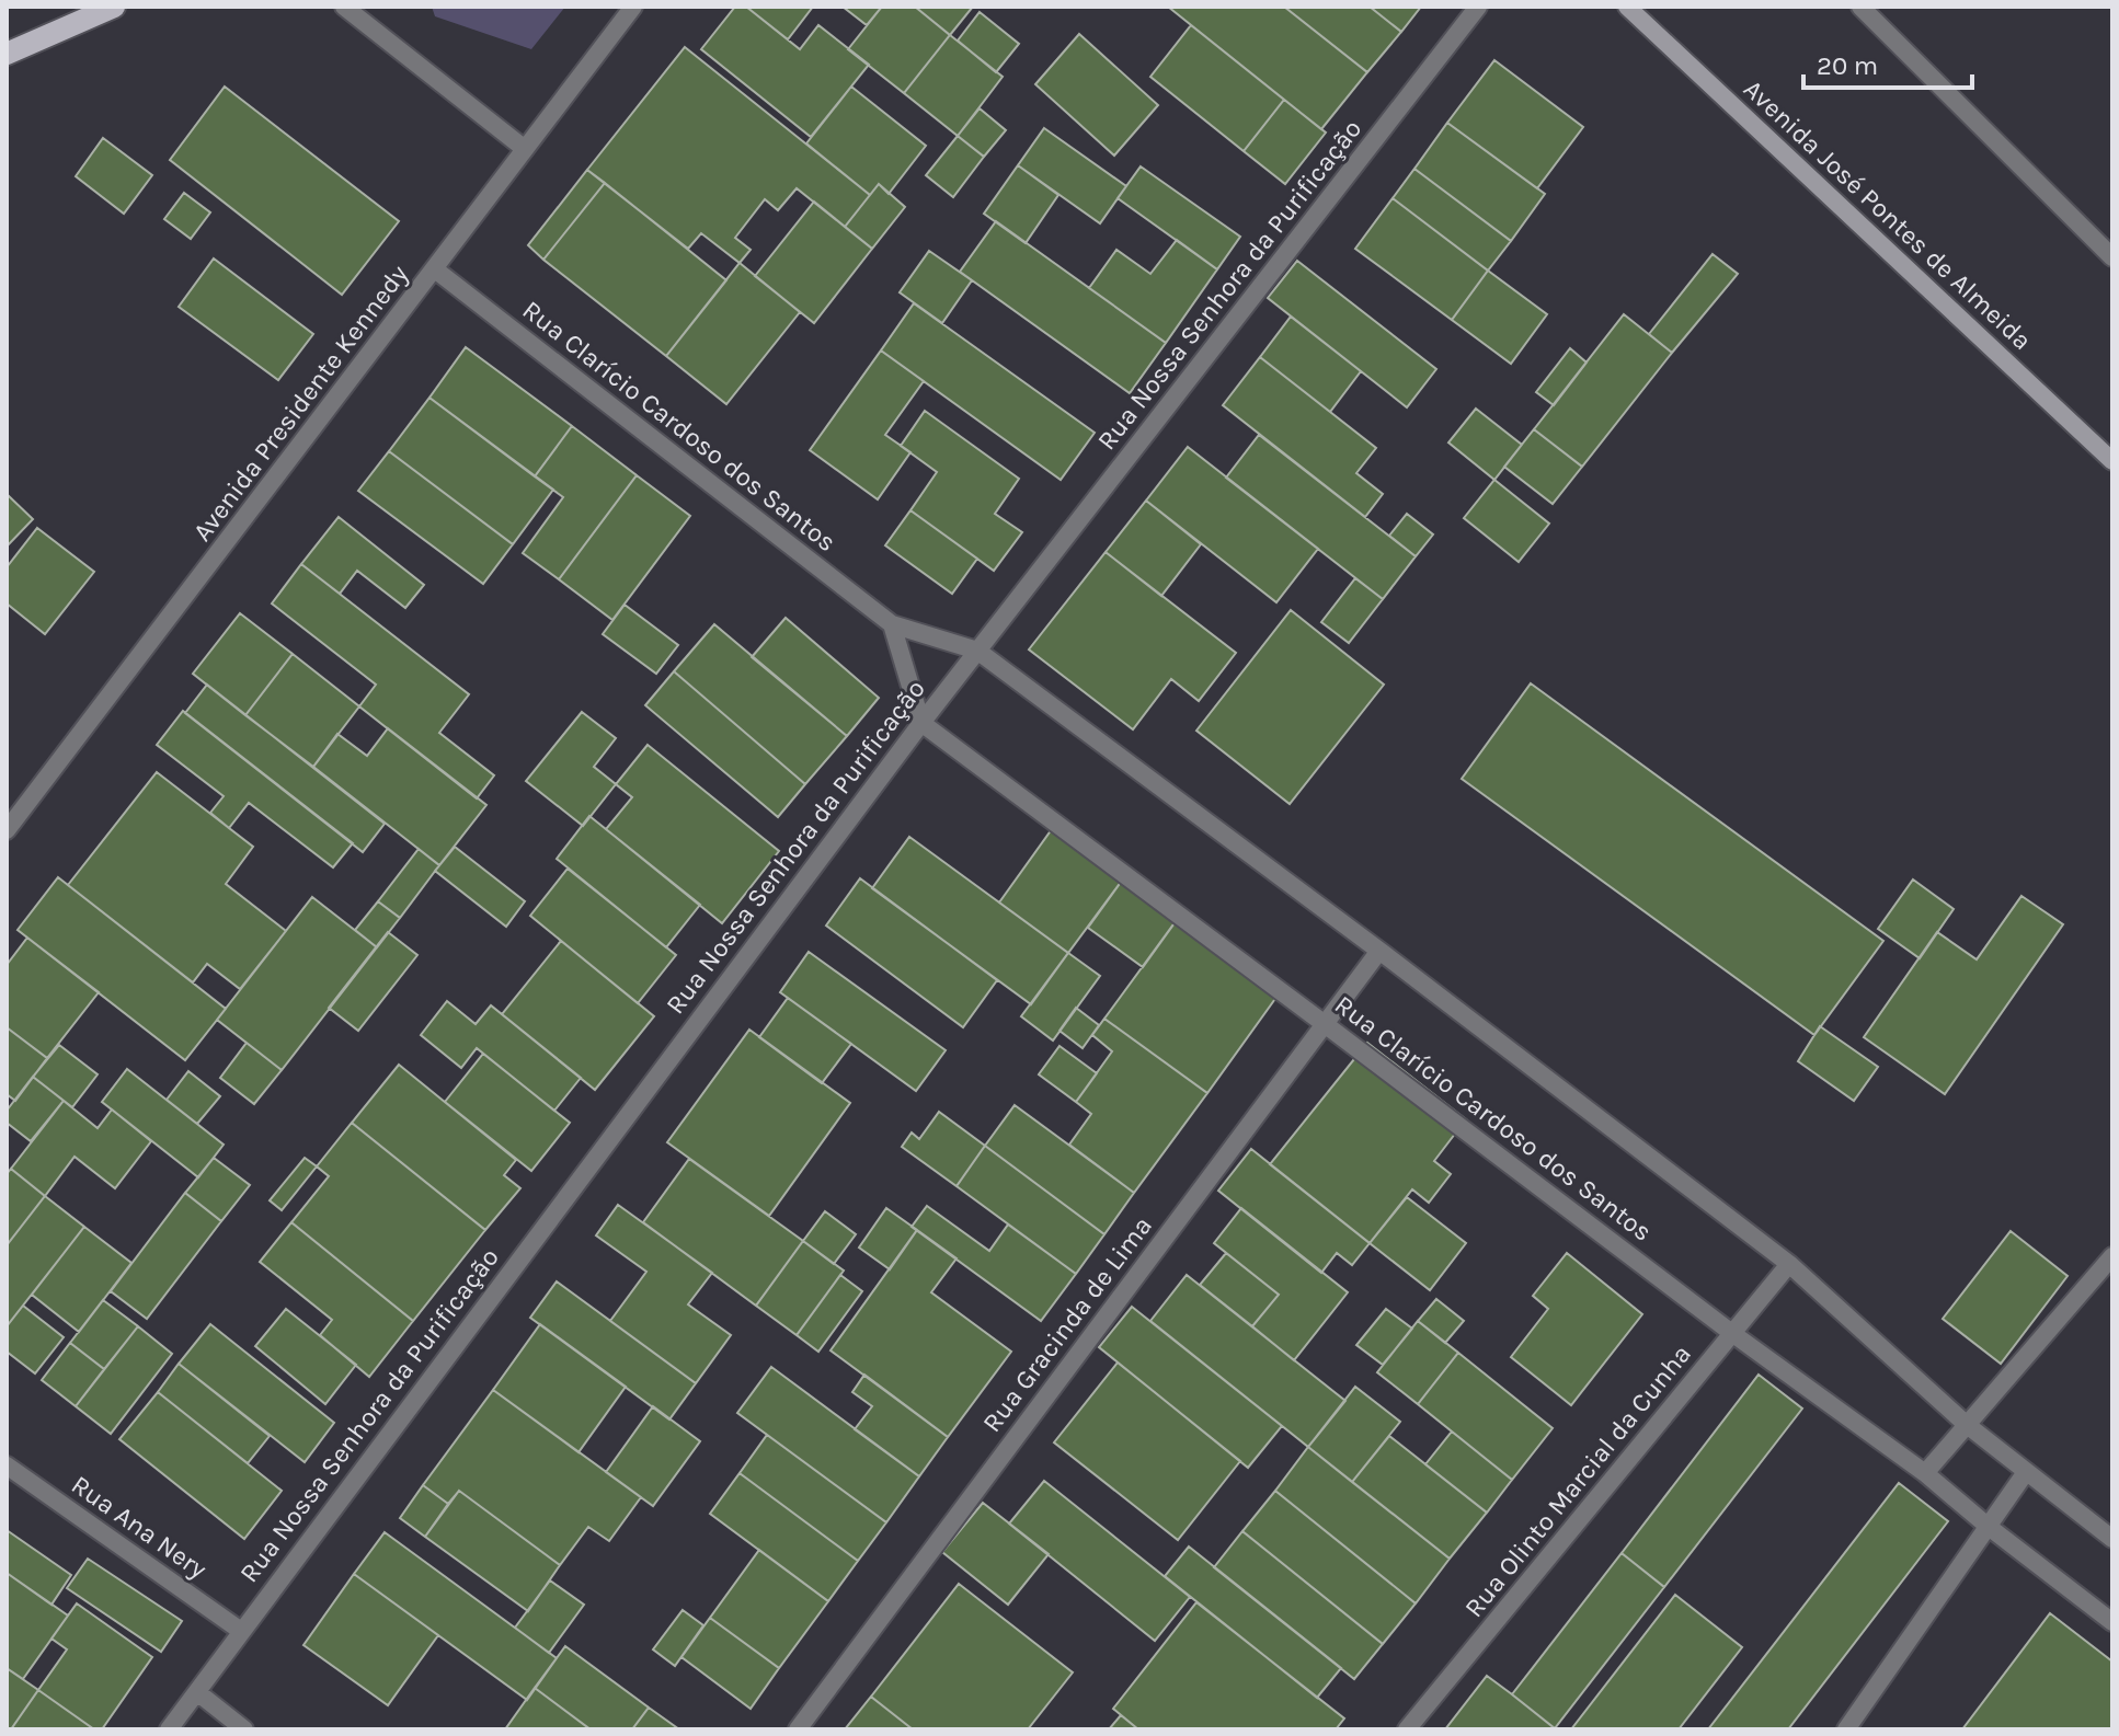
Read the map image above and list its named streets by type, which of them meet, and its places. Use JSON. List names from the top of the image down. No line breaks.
{"streets":{"street":["Avenida José Pontes de Almeida","Rua Nossa Senhora da Purificação","Avenida Presidente Kennedy","Rua Clarício Cardoso dos Santos","Rua Gracinda de Lima","Rua Olinto Marcial da Cunha","Rua Ana Nery"]},"crossings":[["Rua Nossa Senhora da Purificação","Rua Clarício Cardoso dos Santos"],["Rua Nossa Senhora da Purificação","Rua Ana Nery"],["Avenida Presidente Kennedy","Rua Clarício Cardoso dos Santos"],["Rua Clarício Cardoso dos Santos","Rua Gracinda de Lima"],["Rua Clarício Cardoso dos Santos","Rua Olinto Marcial da Cunha"]],"scale_bar":"20 m"}
